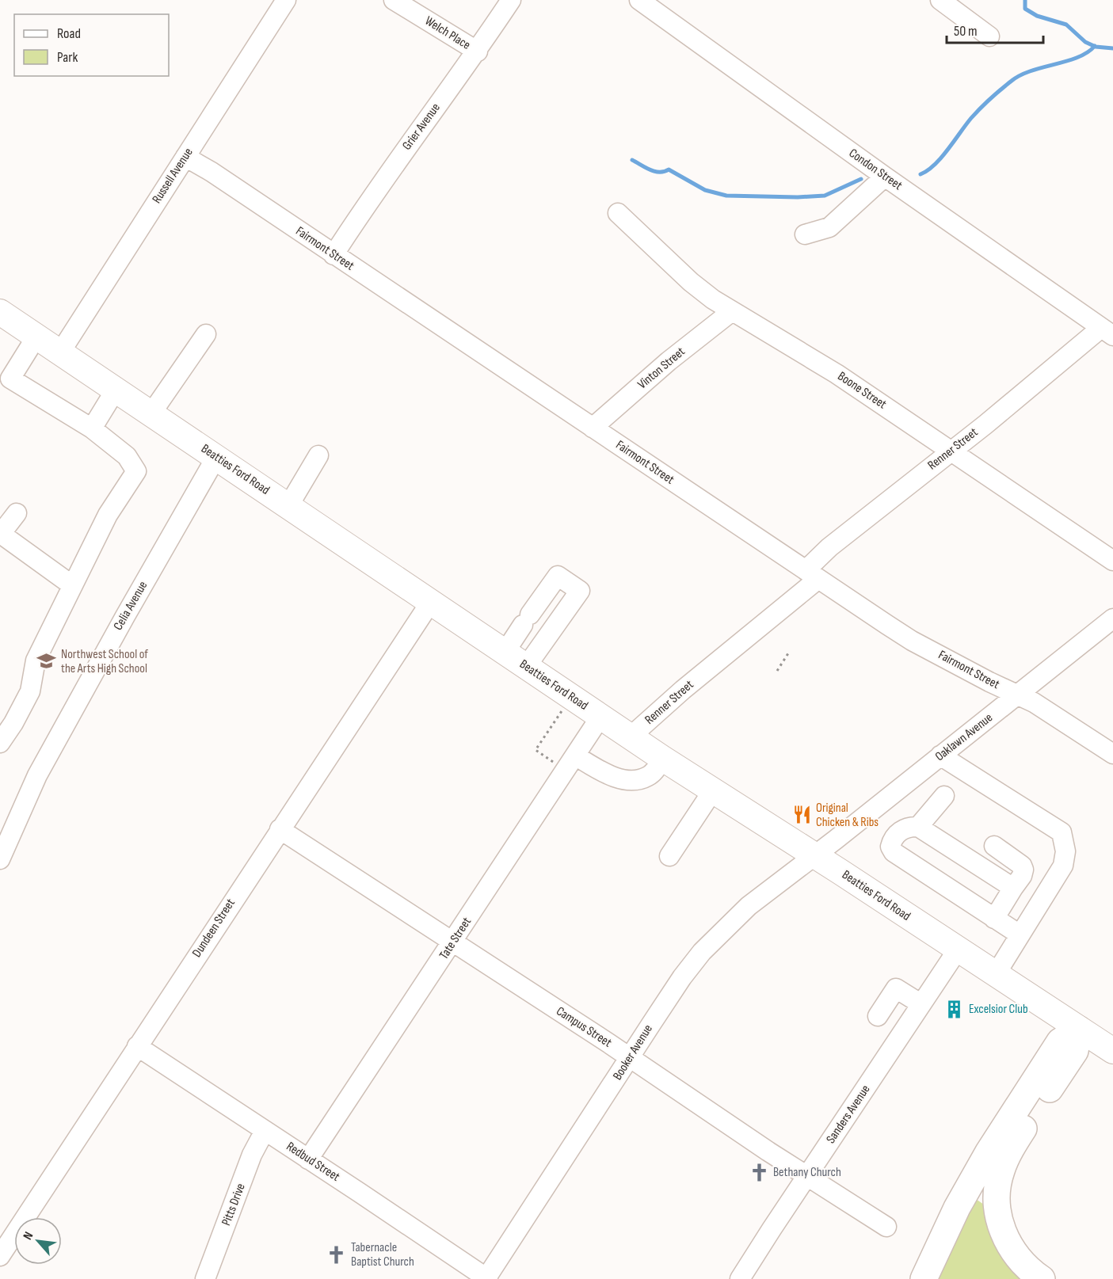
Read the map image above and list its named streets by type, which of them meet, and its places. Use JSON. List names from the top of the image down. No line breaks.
{"streets":{"main road":["Beatties Ford Road"],"street":["Welch Place","Grier Avenue","Condon Street","Russell Avenue","Fairmont Street","Vinton Street","Boone Street","Renner Street","Celia Avenue","Oaklawn Avenue","Dundeen Street","Tate Street","Campus Street","Booker Avenue","Sanders Avenue","Redbud Street","Pitts Drive"]},"crossings":[["Welch Place","Grier Avenue"],["Grier Avenue","Fairmont Street"],["Condon Street","Renner Street"],["Russell Avenue","Fairmont Street"],["Russell Avenue","Beatties Ford Road"],["Fairmont Street","Vinton Street"],["Fairmont Street","Renner Street"],["Fairmont Street","Oaklawn Avenue"],["Vinton Street","Boone Street"],["Boone Street","Renner Street"],["Renner Street","Beatties Ford Road"],["Beatties Ford Road","Celia Avenue"],["Beatties Ford Road","Oaklawn Avenue"],["Beatties Ford Road","Dundeen Street"],["Beatties Ford Road","Tate Street"],["Beatties Ford Road","Booker Avenue"],["Beatties Ford Road","Sanders Avenue"],["Oaklawn Avenue","Booker Avenue"],["Dundeen Street","Campus Street"],["Dundeen Street","Redbud Street"],["Tate Street","Campus Street"],["Tate Street","Redbud Street"],["Campus Street","Booker Avenue"],["Campus Street","Sanders Avenue"],["Booker Avenue","Redbud Street"],["Redbud Street","Pitts Drive"]],"places":{"school or university":["Northwest School of the Arts High School"],"restaurant":["Original Chicken & Ribs"],"building":["Excelsior Club"],"church":["Bethany Church","Tabernacle Baptist Church"]},"legend":["Road","Park"],"scale_bar":"50 m","north":"top left"}
